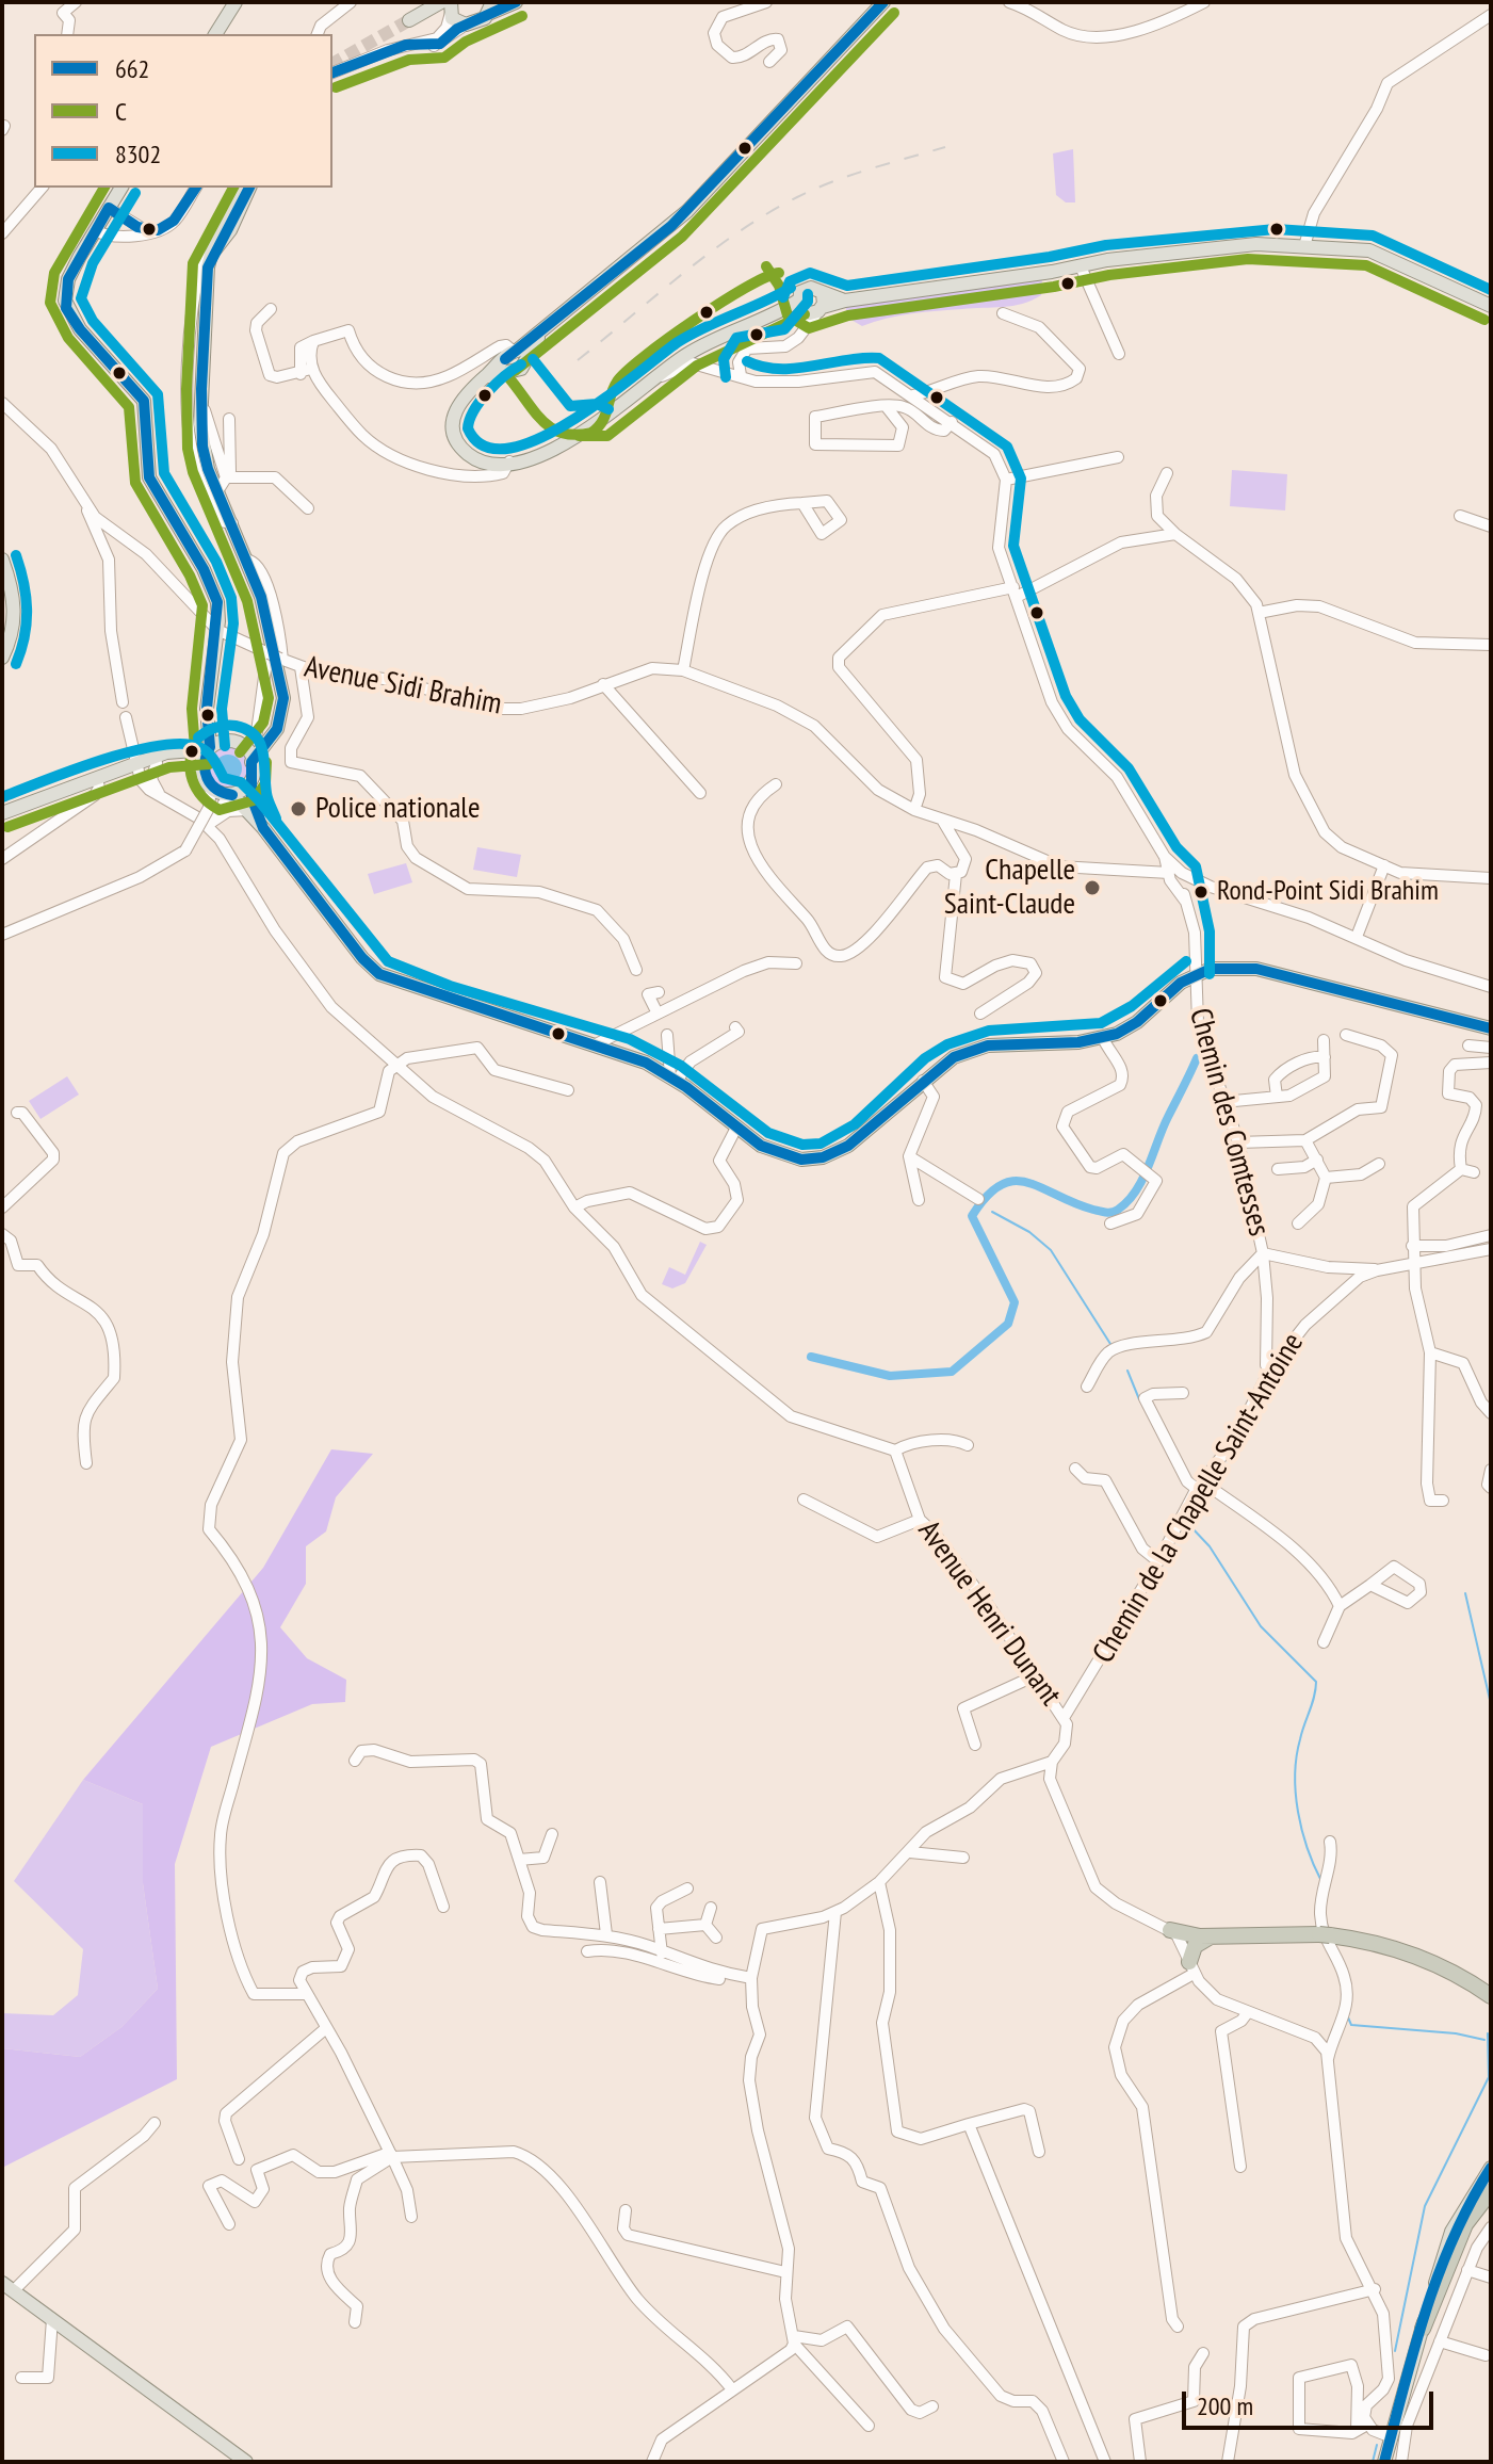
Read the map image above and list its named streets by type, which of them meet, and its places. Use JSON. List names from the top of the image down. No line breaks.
{"streets":{"street":["Avenue Sidi Brahim","Chemin des Comtesses","Chemin de la Chapelle Saint-Antoine","Avenue Henri Dunant"]},"crossings":[["Chemin des Comtesses","Chemin de la Chapelle Saint-Antoine"],["Chemin de la Chapelle Saint-Antoine","Avenue Henri Dunant"]],"places":["Police nationale","Chapelle Saint-Claude","Rond-Point Sidi Brahim"],"lines":["transit line 662","transit line C","transit line 8302"],"legend":["662","C","8302"],"scale_bar":"200 m"}
